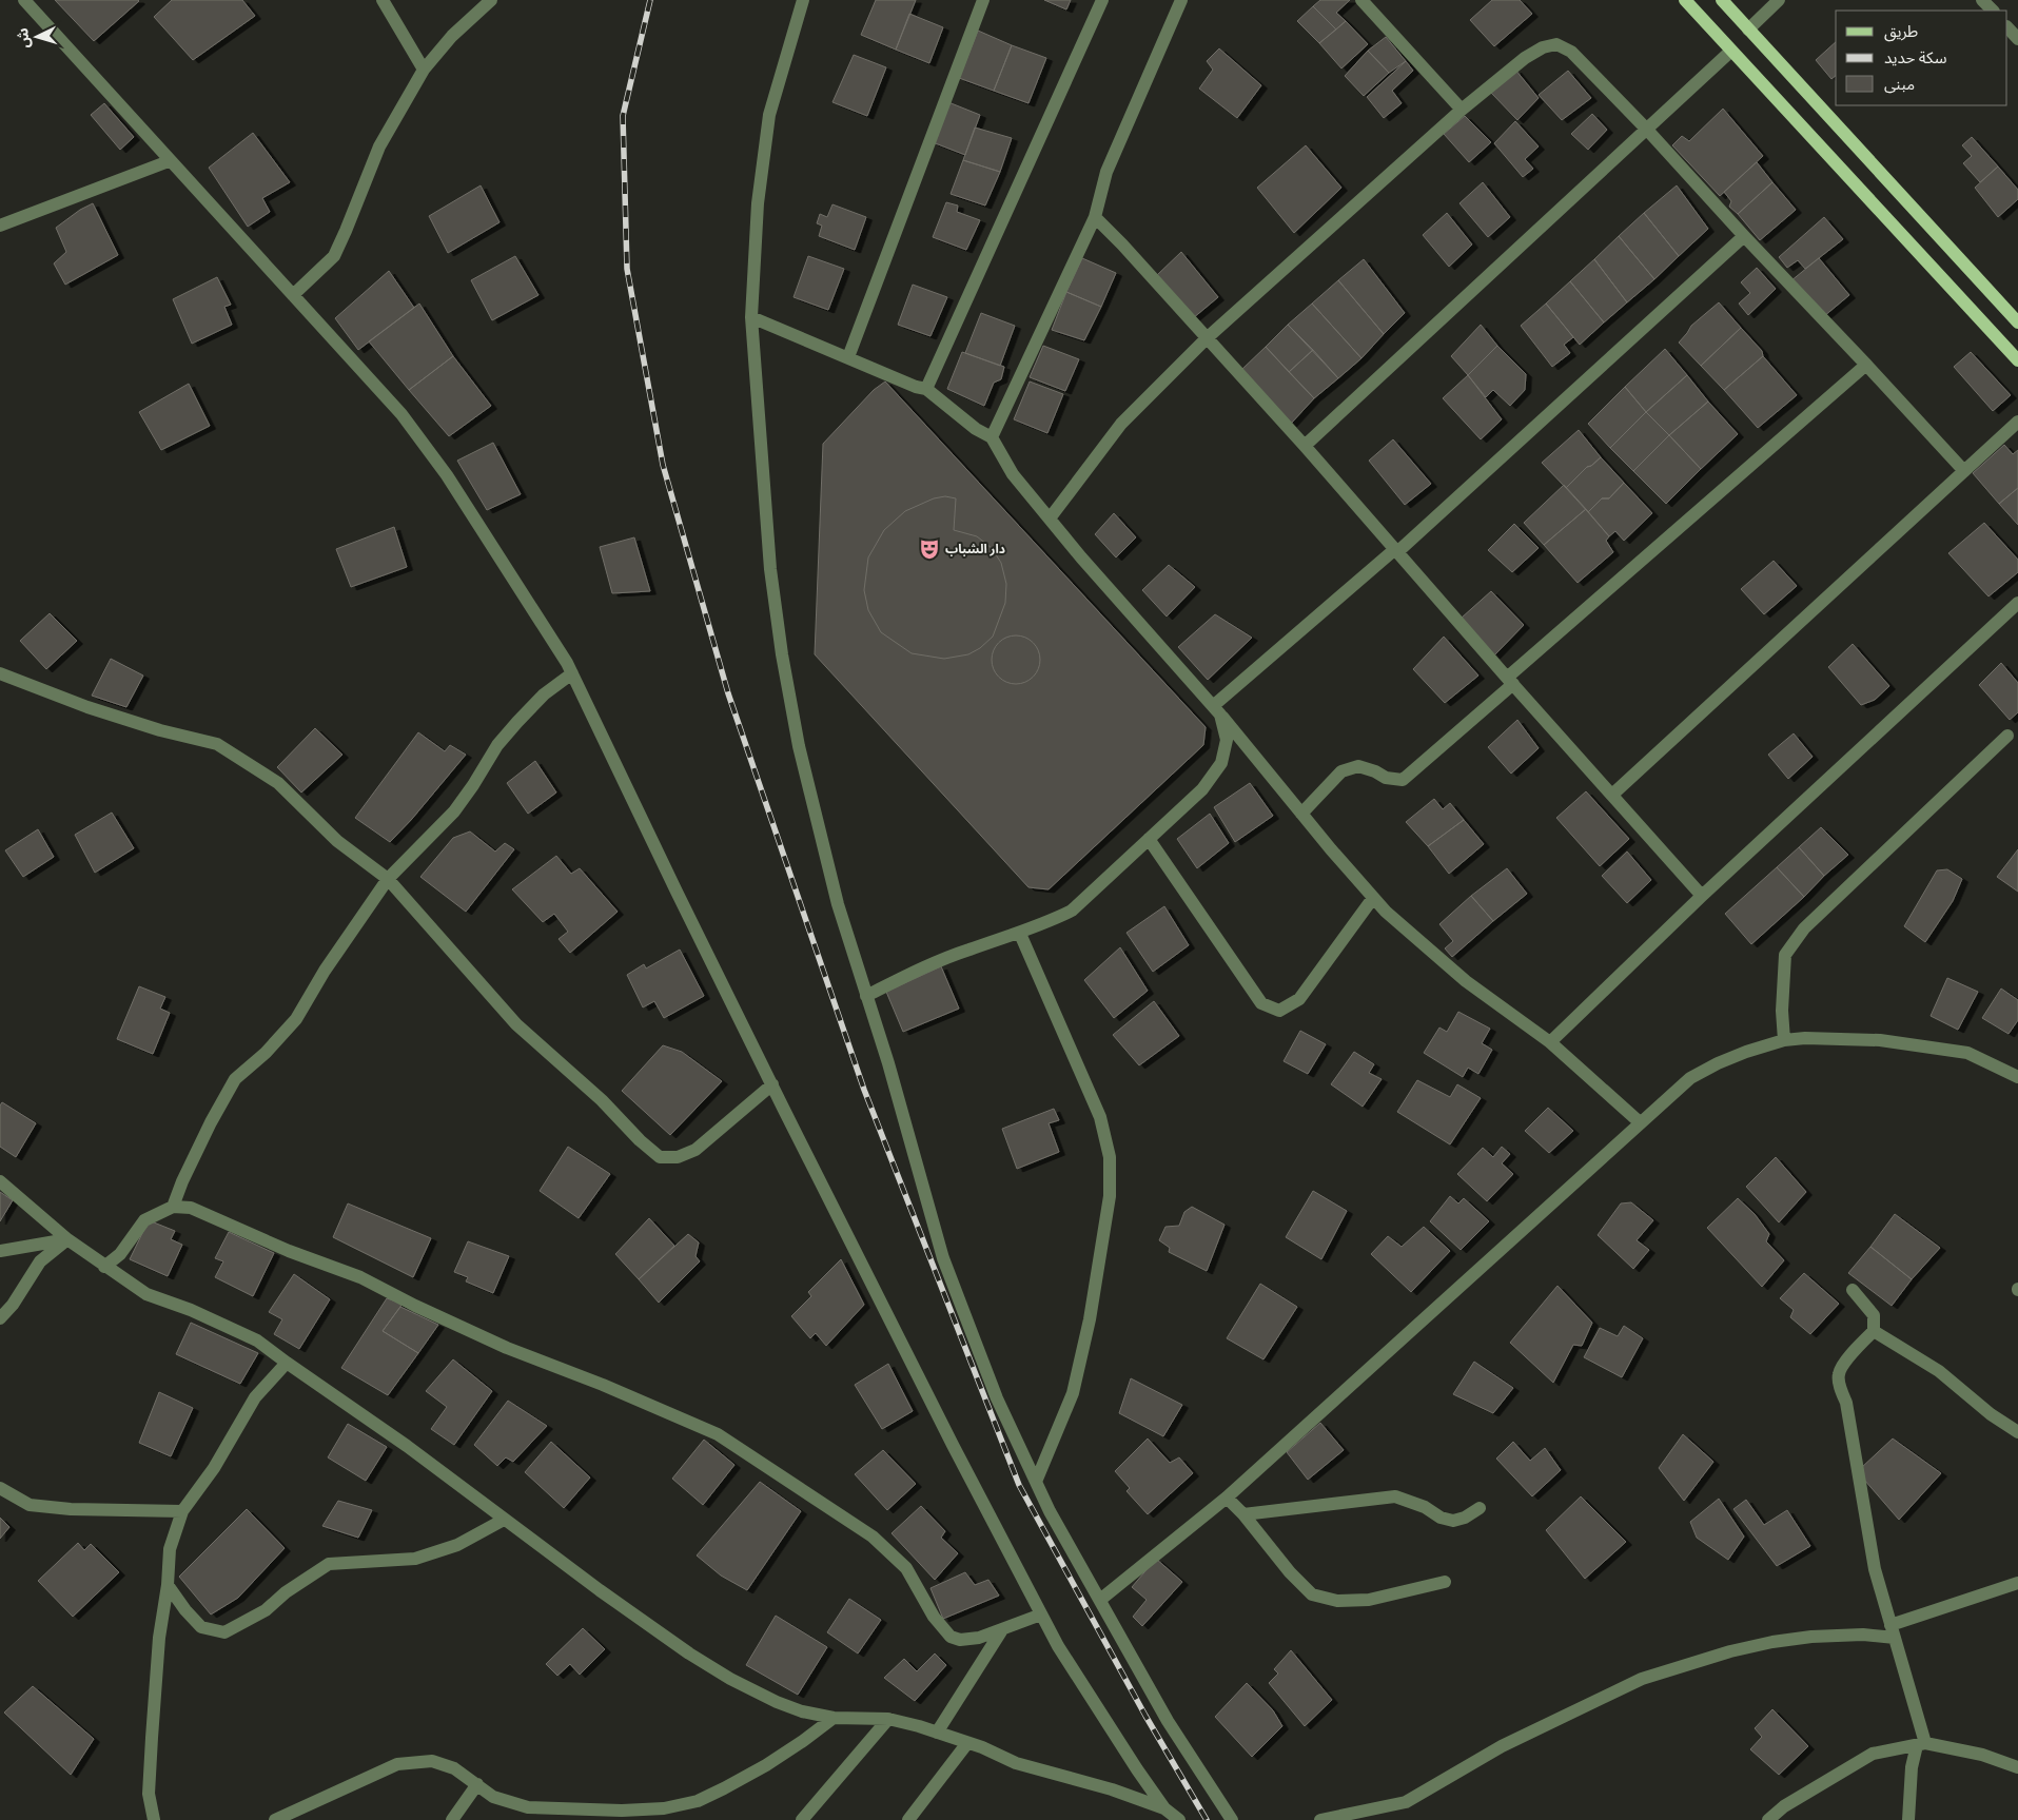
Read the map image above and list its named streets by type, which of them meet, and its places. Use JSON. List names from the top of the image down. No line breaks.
{"places":{"theatre":["دار الشباب"]},"legend":["طريق","سكة حديد","مبنى"],"north":"left"}
